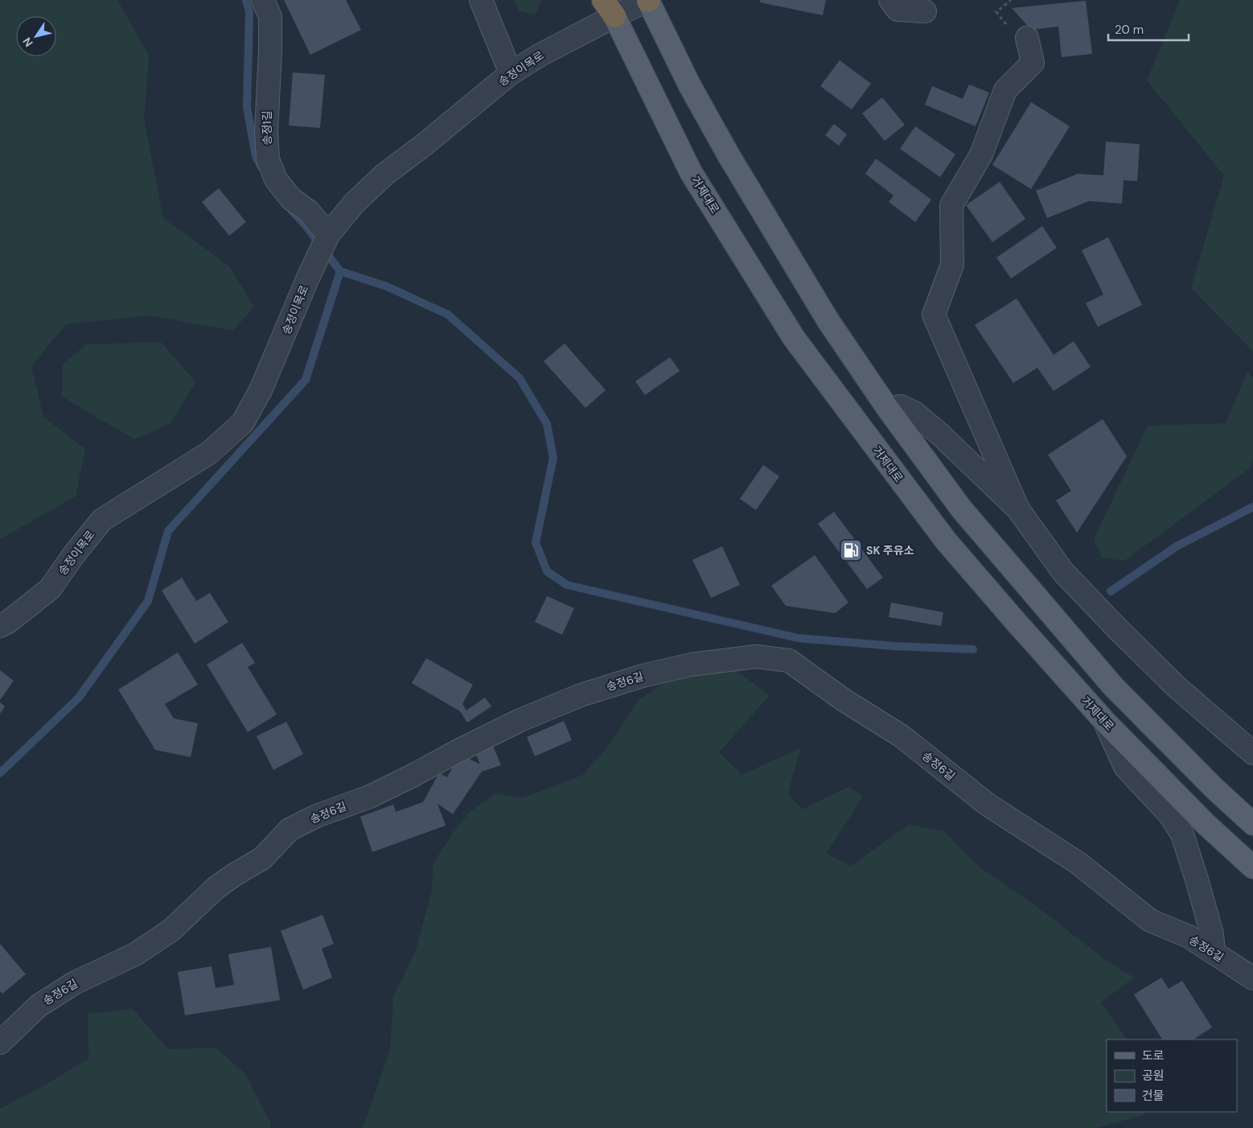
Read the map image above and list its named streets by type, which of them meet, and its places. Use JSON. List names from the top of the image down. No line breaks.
{"streets":{"main road":["거제대로"],"street":["송정이목로","송정1길","송정6길"]},"crossings":[["송정이목로","송정1길"],["송정이목로","거제대로"]],"places":{"fuel station":["SK 주유소"]},"legend":["도로","공원","건물"],"scale_bar":"20 m","north":"bottom left"}
